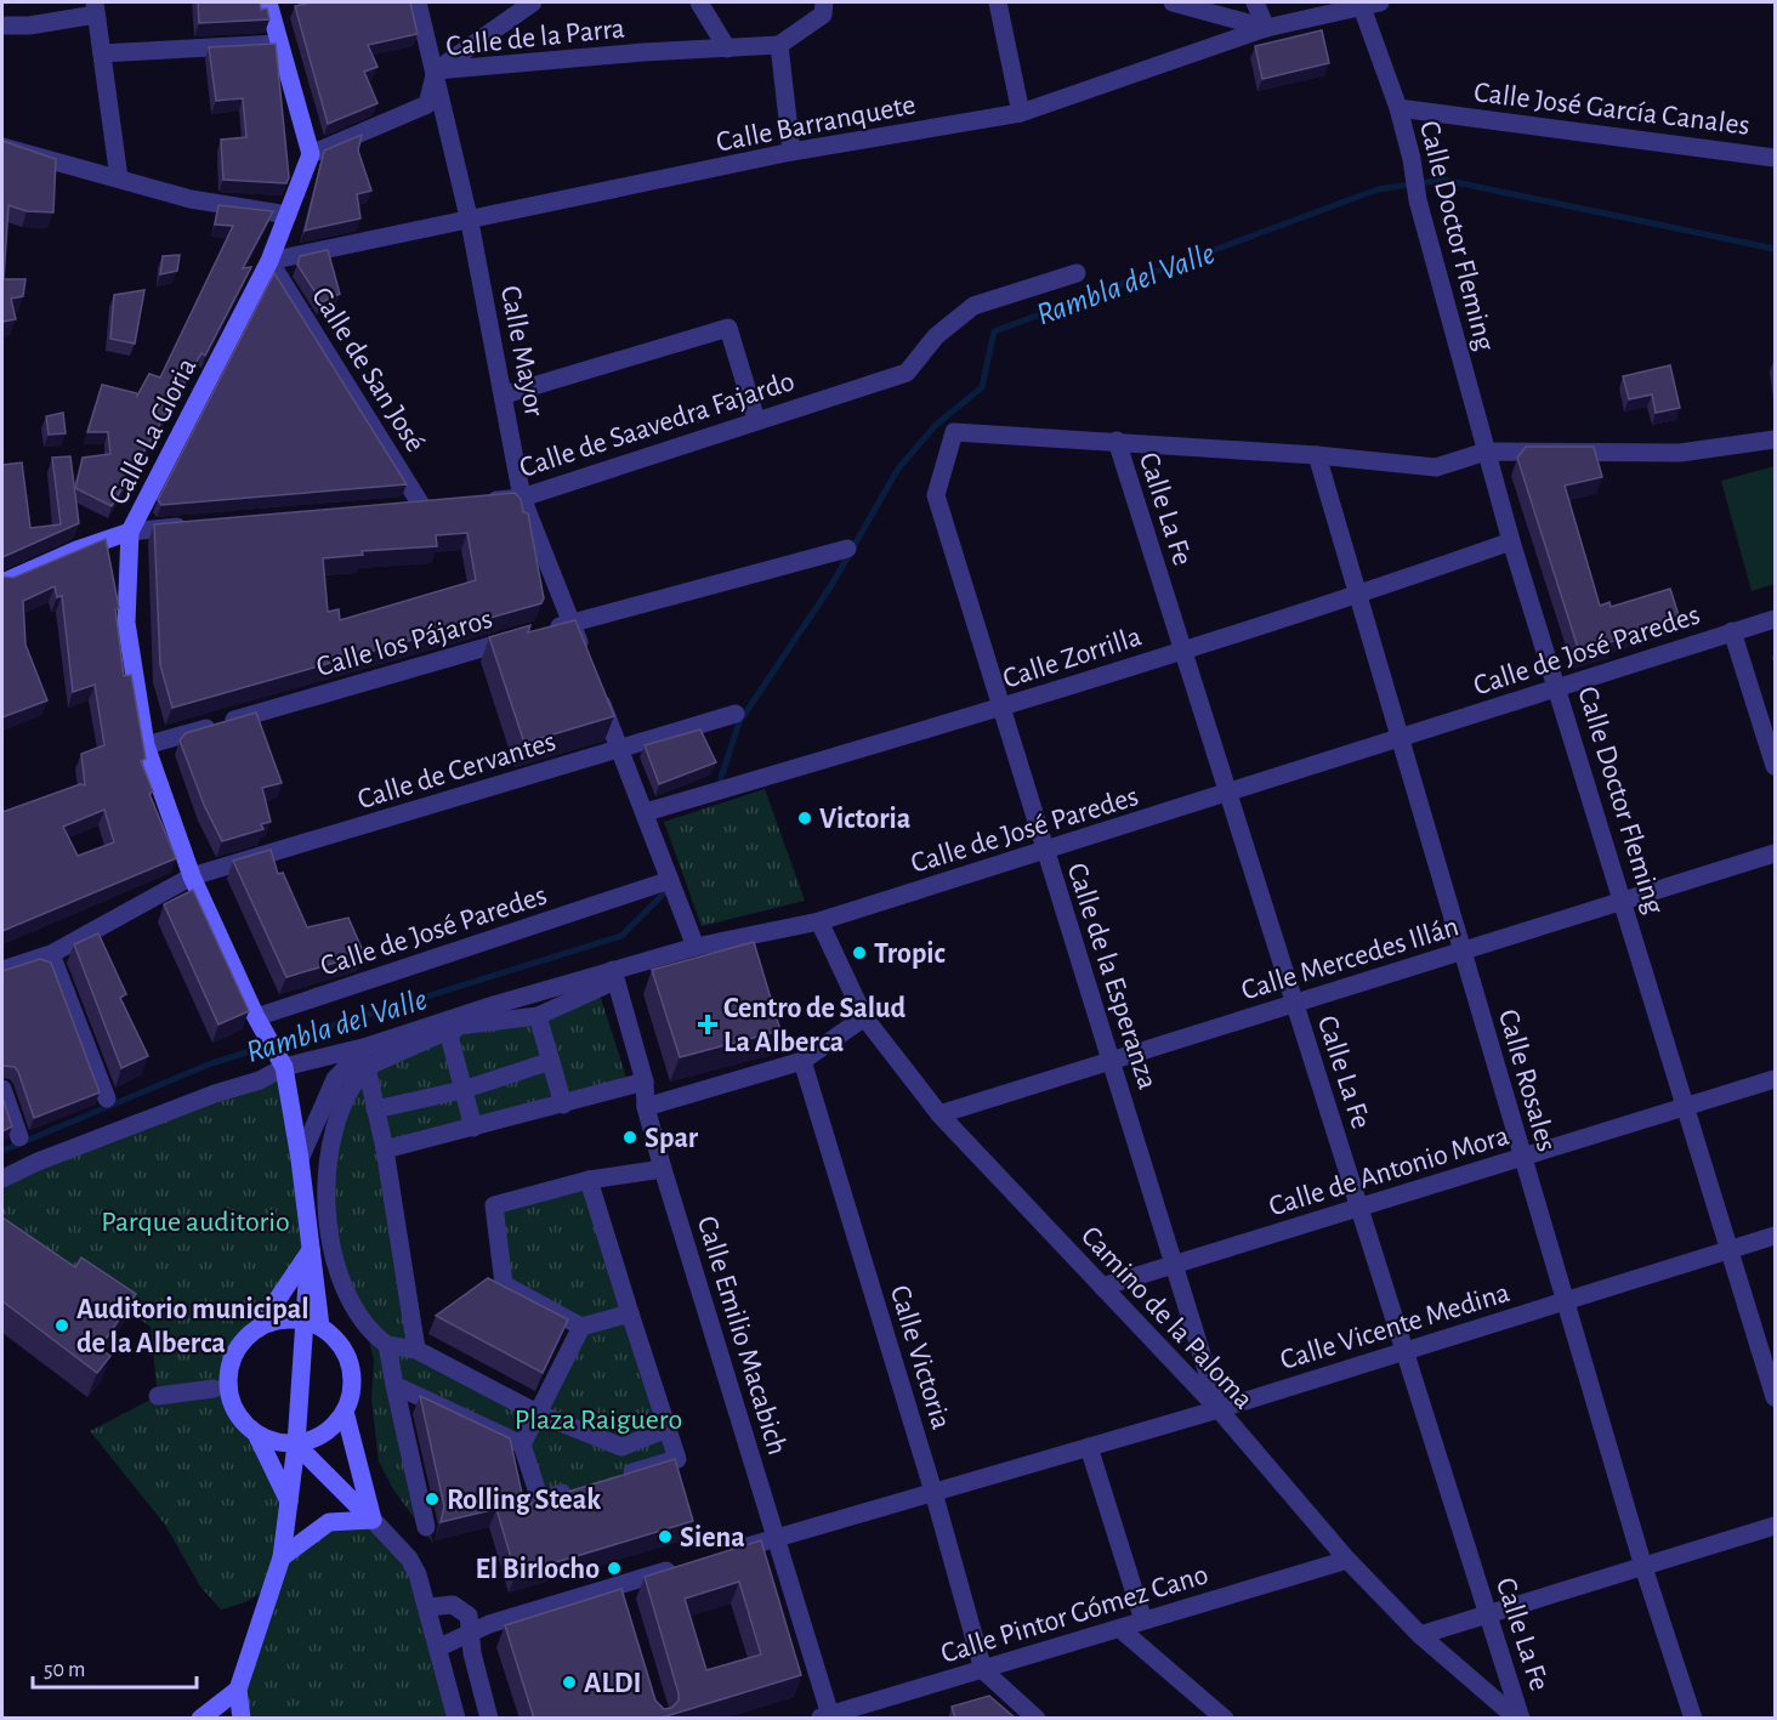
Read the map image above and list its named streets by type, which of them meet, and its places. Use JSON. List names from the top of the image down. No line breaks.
{"streets":{"main road":["Calle La Gloria"],"street":["Calle de la Parra","Calle José García Canales","Calle Barranquete","Calle Doctor Fleming","Calle Mayor","Calle de San José","Calle de Saavedra Fajardo","Calle La Fe","Calle los Pájaros","Calle de José Paredes","Calle Zorrilla","Calle de Cervantes","Calle Mercedes Illán","Calle de la Esperanza","Calle Rosales","Calle de Antonio Mora","Camino de la Paloma","Calle Vicente Medina","Calle Emilio Macabich","Calle Victoria","Calle Pintor Gómez Cano"]},"crossings":[["Calle de la Parra","Calle Mayor"],["Calle de la Parra","Calle La Gloria"],["Calle José García Canales","Calle Doctor Fleming"],["Calle Barranquete","Calle Doctor Fleming"],["Calle Barranquete","Calle Mayor"],["Calle Barranquete","Calle de San José"],["Calle Barranquete","Calle La Gloria"],["Calle Doctor Fleming","Calle de José Paredes"],["Calle Doctor Fleming","Calle Zorrilla"],["Calle Doctor Fleming","Calle Mercedes Illán"],["Calle Doctor Fleming","Calle de Antonio Mora"],["Calle Doctor Fleming","Calle Vicente Medina"],["Calle Mayor","Calle de Saavedra Fajardo"],["Calle Mayor","Calle los Pájaros"],["Calle de San José","Calle La Gloria"],["Calle La Gloria","Calle los Pájaros"],["Calle La Gloria","Calle de José Paredes"],["Calle La Gloria","Calle de Cervantes"],["Calle La Fe","Calle de José Paredes"],["Calle La Fe","Calle Zorrilla"],["Calle La Fe","Calle Mercedes Illán"],["Calle La Fe","Calle de la Esperanza"],["Calle La Fe","Calle de Antonio Mora"],["Calle La Fe","Camino de la Paloma"],["Calle La Fe","Calle Vicente Medina"],["Calle de José Paredes","Calle de la Esperanza"],["Calle de José Paredes","Calle Rosales"],["Calle de José Paredes","Camino de la Paloma"],["Calle de José Paredes","Calle Emilio Macabich"],["Calle Zorrilla","Calle de la Esperanza"],["Calle Zorrilla","Calle Rosales"],["Calle Mercedes Illán","Calle de la Esperanza"],["Calle Mercedes Illán","Calle Rosales"],["Calle Mercedes Illán","Camino de la Paloma"],["Calle de la Esperanza","Calle de Antonio Mora"],["Calle de la Esperanza","Camino de la Paloma"],["Calle de la Esperanza","Calle Vicente Medina"],["Calle Rosales","Calle de Antonio Mora"],["Calle Rosales","Calle Vicente Medina"],["Calle de Antonio Mora","Camino de la Paloma"],["Camino de la Paloma","Calle Vicente Medina"],["Camino de la Paloma","Calle Pintor Gómez Cano"],["Calle Vicente Medina","Calle Emilio Macabich"],["Calle Vicente Medina","Calle Victoria"],["Calle Emilio Macabich","Calle Pintor Gómez Cano"],["Calle Victoria","Calle Pintor Gómez Cano"]],"water":["Rambla del Valle"],"parks":["Parque auditorio","Plaza Raiguero"],"places":{"other":["Victoria","Tropic","Spar","Auditorio municipal de la Alberca","Rolling Steak","Siena","El Birlocho","ALDI"],"health":["Centro de Salud La Alberca"]},"scale_bar":"50 m"}
